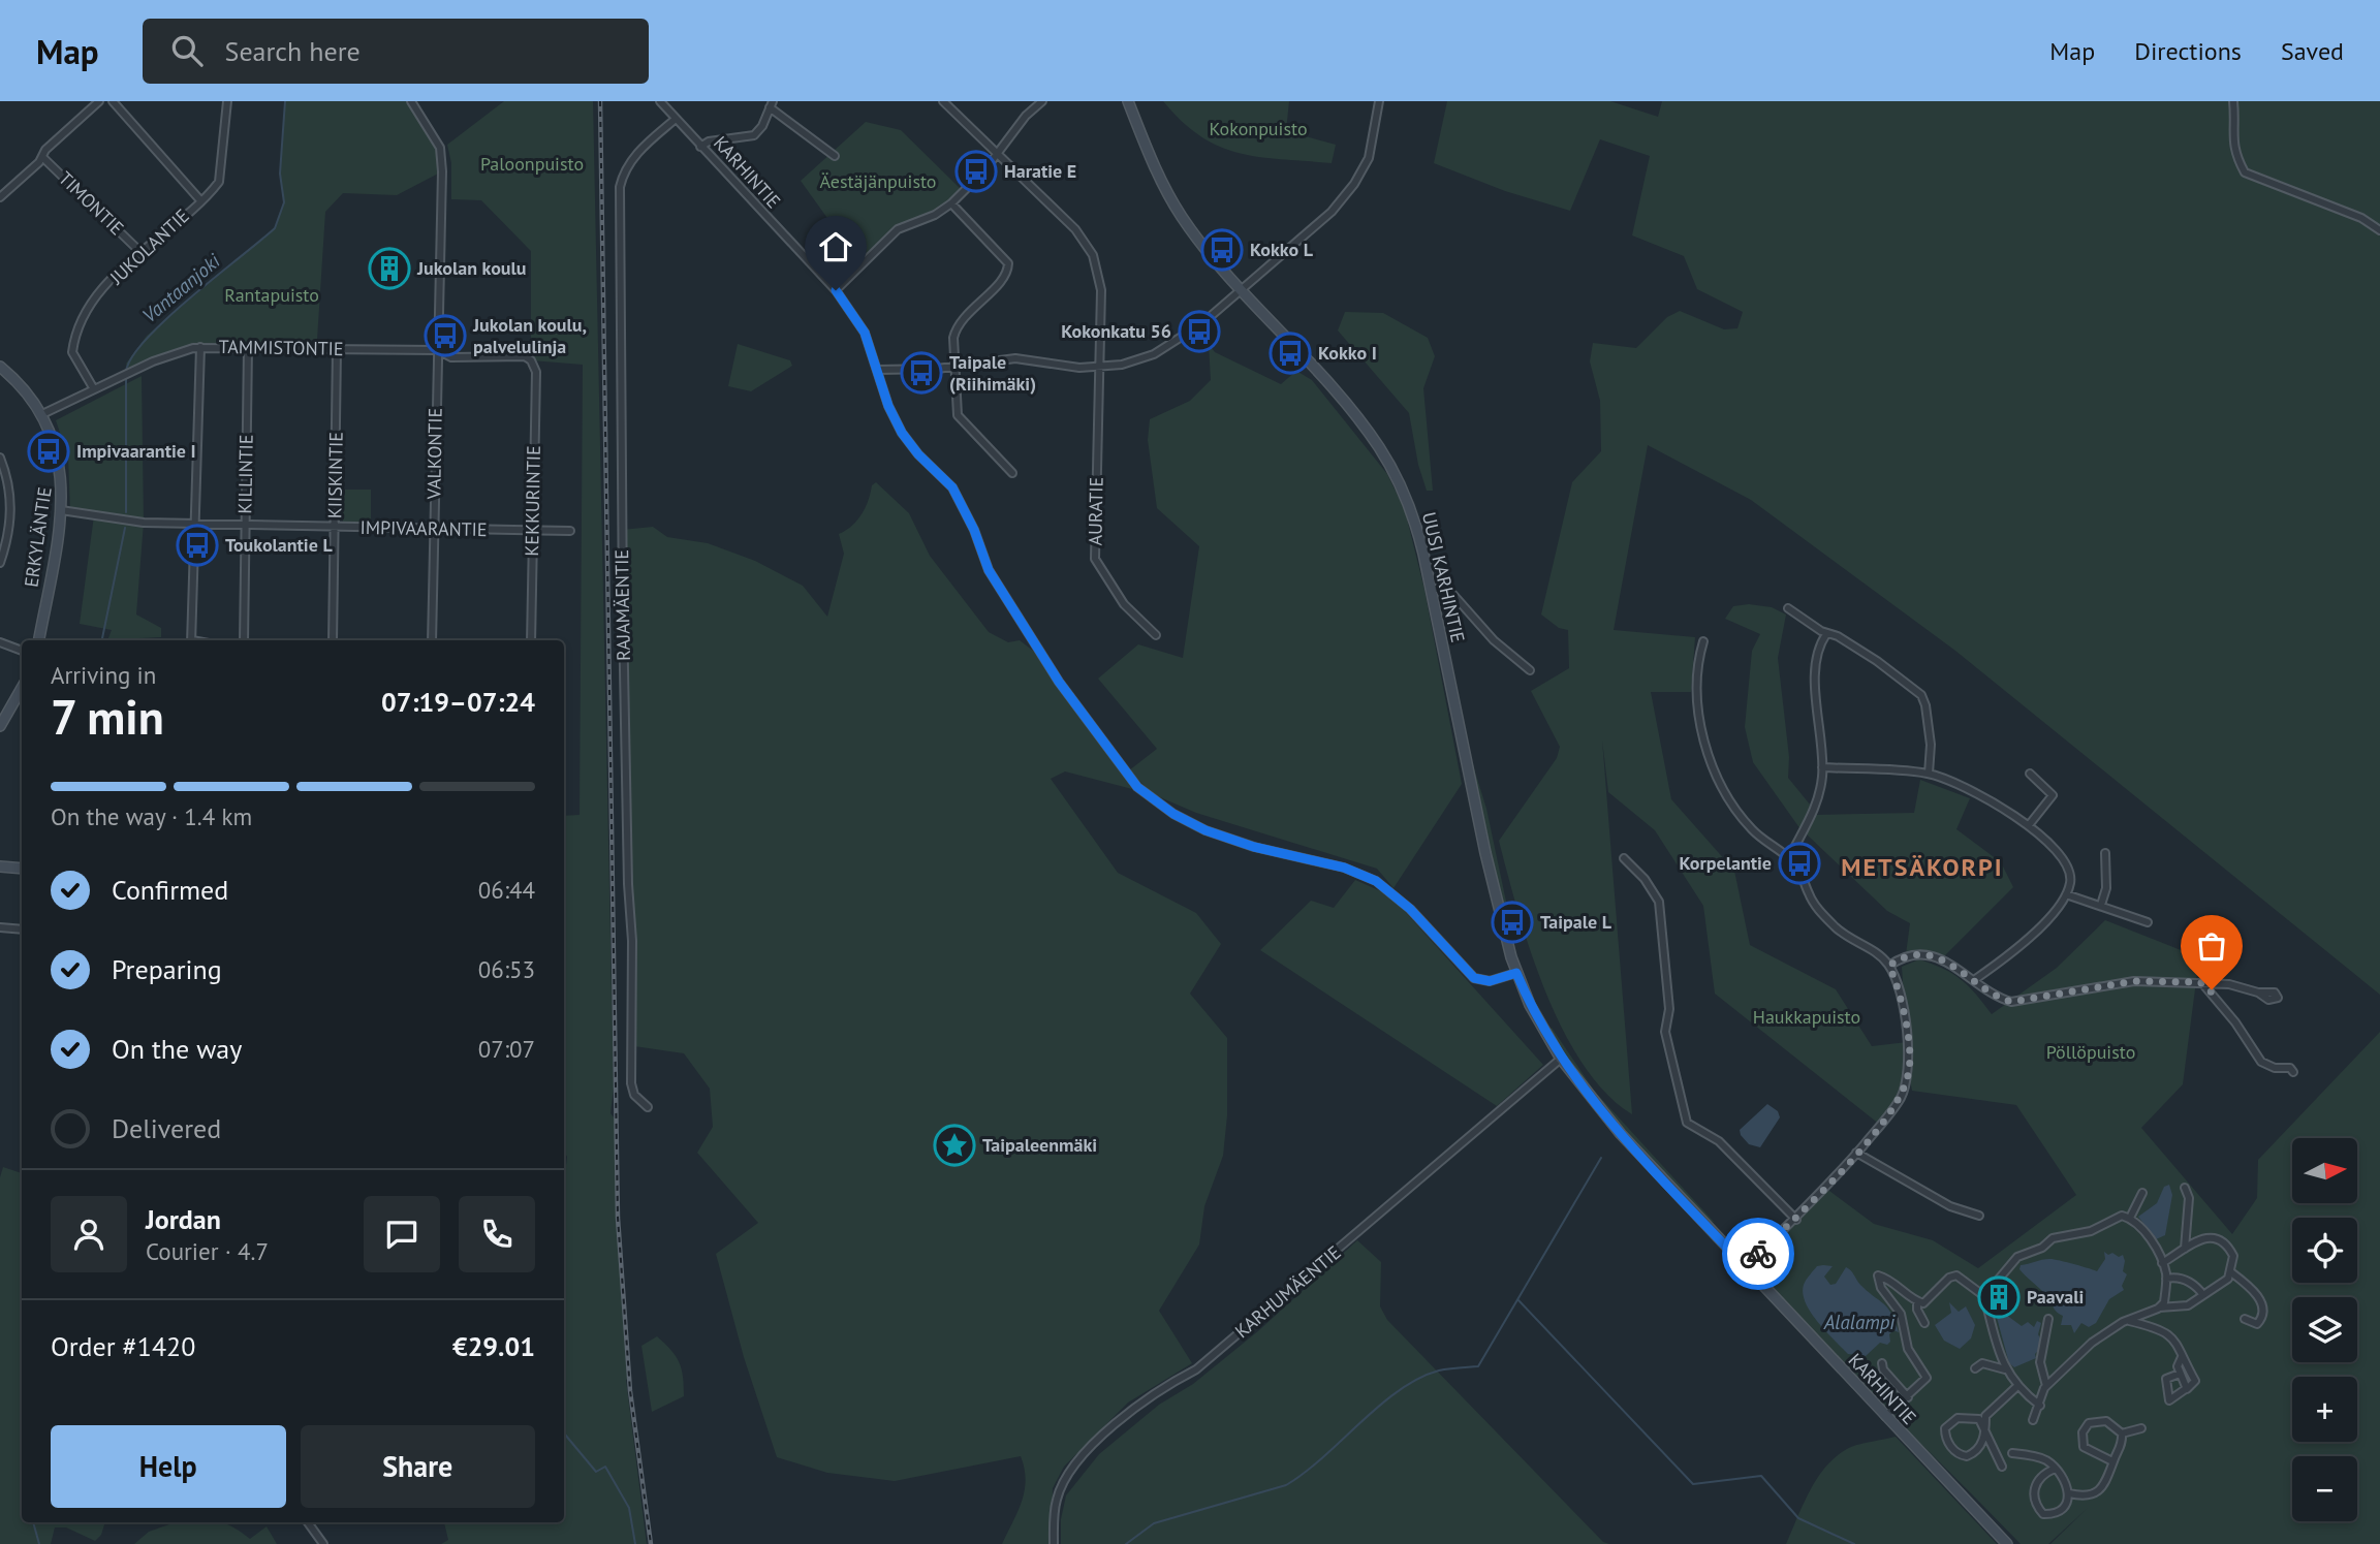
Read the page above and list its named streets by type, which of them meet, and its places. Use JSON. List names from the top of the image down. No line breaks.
{"streets":{"street":["KARHINTIE","TIMONTIE","JUKOLANTIE","TAMMISTONTIE","VALKONTIE","KILLINTIE","KIISKINTIE","KEKKURINTIE","AURATIE","IMPIVAARANTIE","ERKYLÄNTIE","UUSI KARHINTIE","RAJAMÄENTIE","KARHUMÄENTIE"]},"crossings":[["KARHINTIE","UUSI KARHINTIE"],["KARHINTIE","RAJAMÄENTIE"],["KARHINTIE","KARHUMÄENTIE"],["TIMONTIE","JUKOLANTIE"],["JUKOLANTIE","TAMMISTONTIE"],["TAMMISTONTIE","VALKONTIE"],["TAMMISTONTIE","KILLINTIE"],["TAMMISTONTIE","KIISKINTIE"],["TAMMISTONTIE","KEKKURINTIE"],["TAMMISTONTIE","ERKYLÄNTIE"],["VALKONTIE","IMPIVAARANTIE"],["KILLINTIE","IMPIVAARANTIE"],["KIISKINTIE","IMPIVAARANTIE"],["KEKKURINTIE","IMPIVAARANTIE"],["IMPIVAARANTIE","ERKYLÄNTIE"]],"districts":["METSÄKORPI"],"water":["Vantaanjoki","Alalampi"],"parks":["Kokonpuisto","Paloonpuisto","Äestäjänpuisto","Rantapuisto","Haukkapuisto","Pöllöpuisto"],"places":{"bus stop":["Haratie E","Kokko L","Kokonkatu 56","Jukolan koulu, palvelulinja","Kokko I","Taipale (Riihimäki)","Impivaarantie I","Toukolantie L","Korpelantie","Taipale L"],"building":["Jukolan koulu","Paavali"],"place":["Taipaleenmäki"]},"north":"right","page":{"header":"Map","search":"Search here","nav":["Map","Directions","Saved"],"heading":["7 min","Arriving in","07:19–07:24"],"panel":["Jordan","Courier · 4.7","Order #1420","€29.01"],"bar":"On the way · 1.4 km","list":[["Confirmed","06:44"],["Preparing","06:53"],["On the way","07:07"],"Delivered"],"map_buttons":["+","−"],"buttons":["Help","Share"]}}
